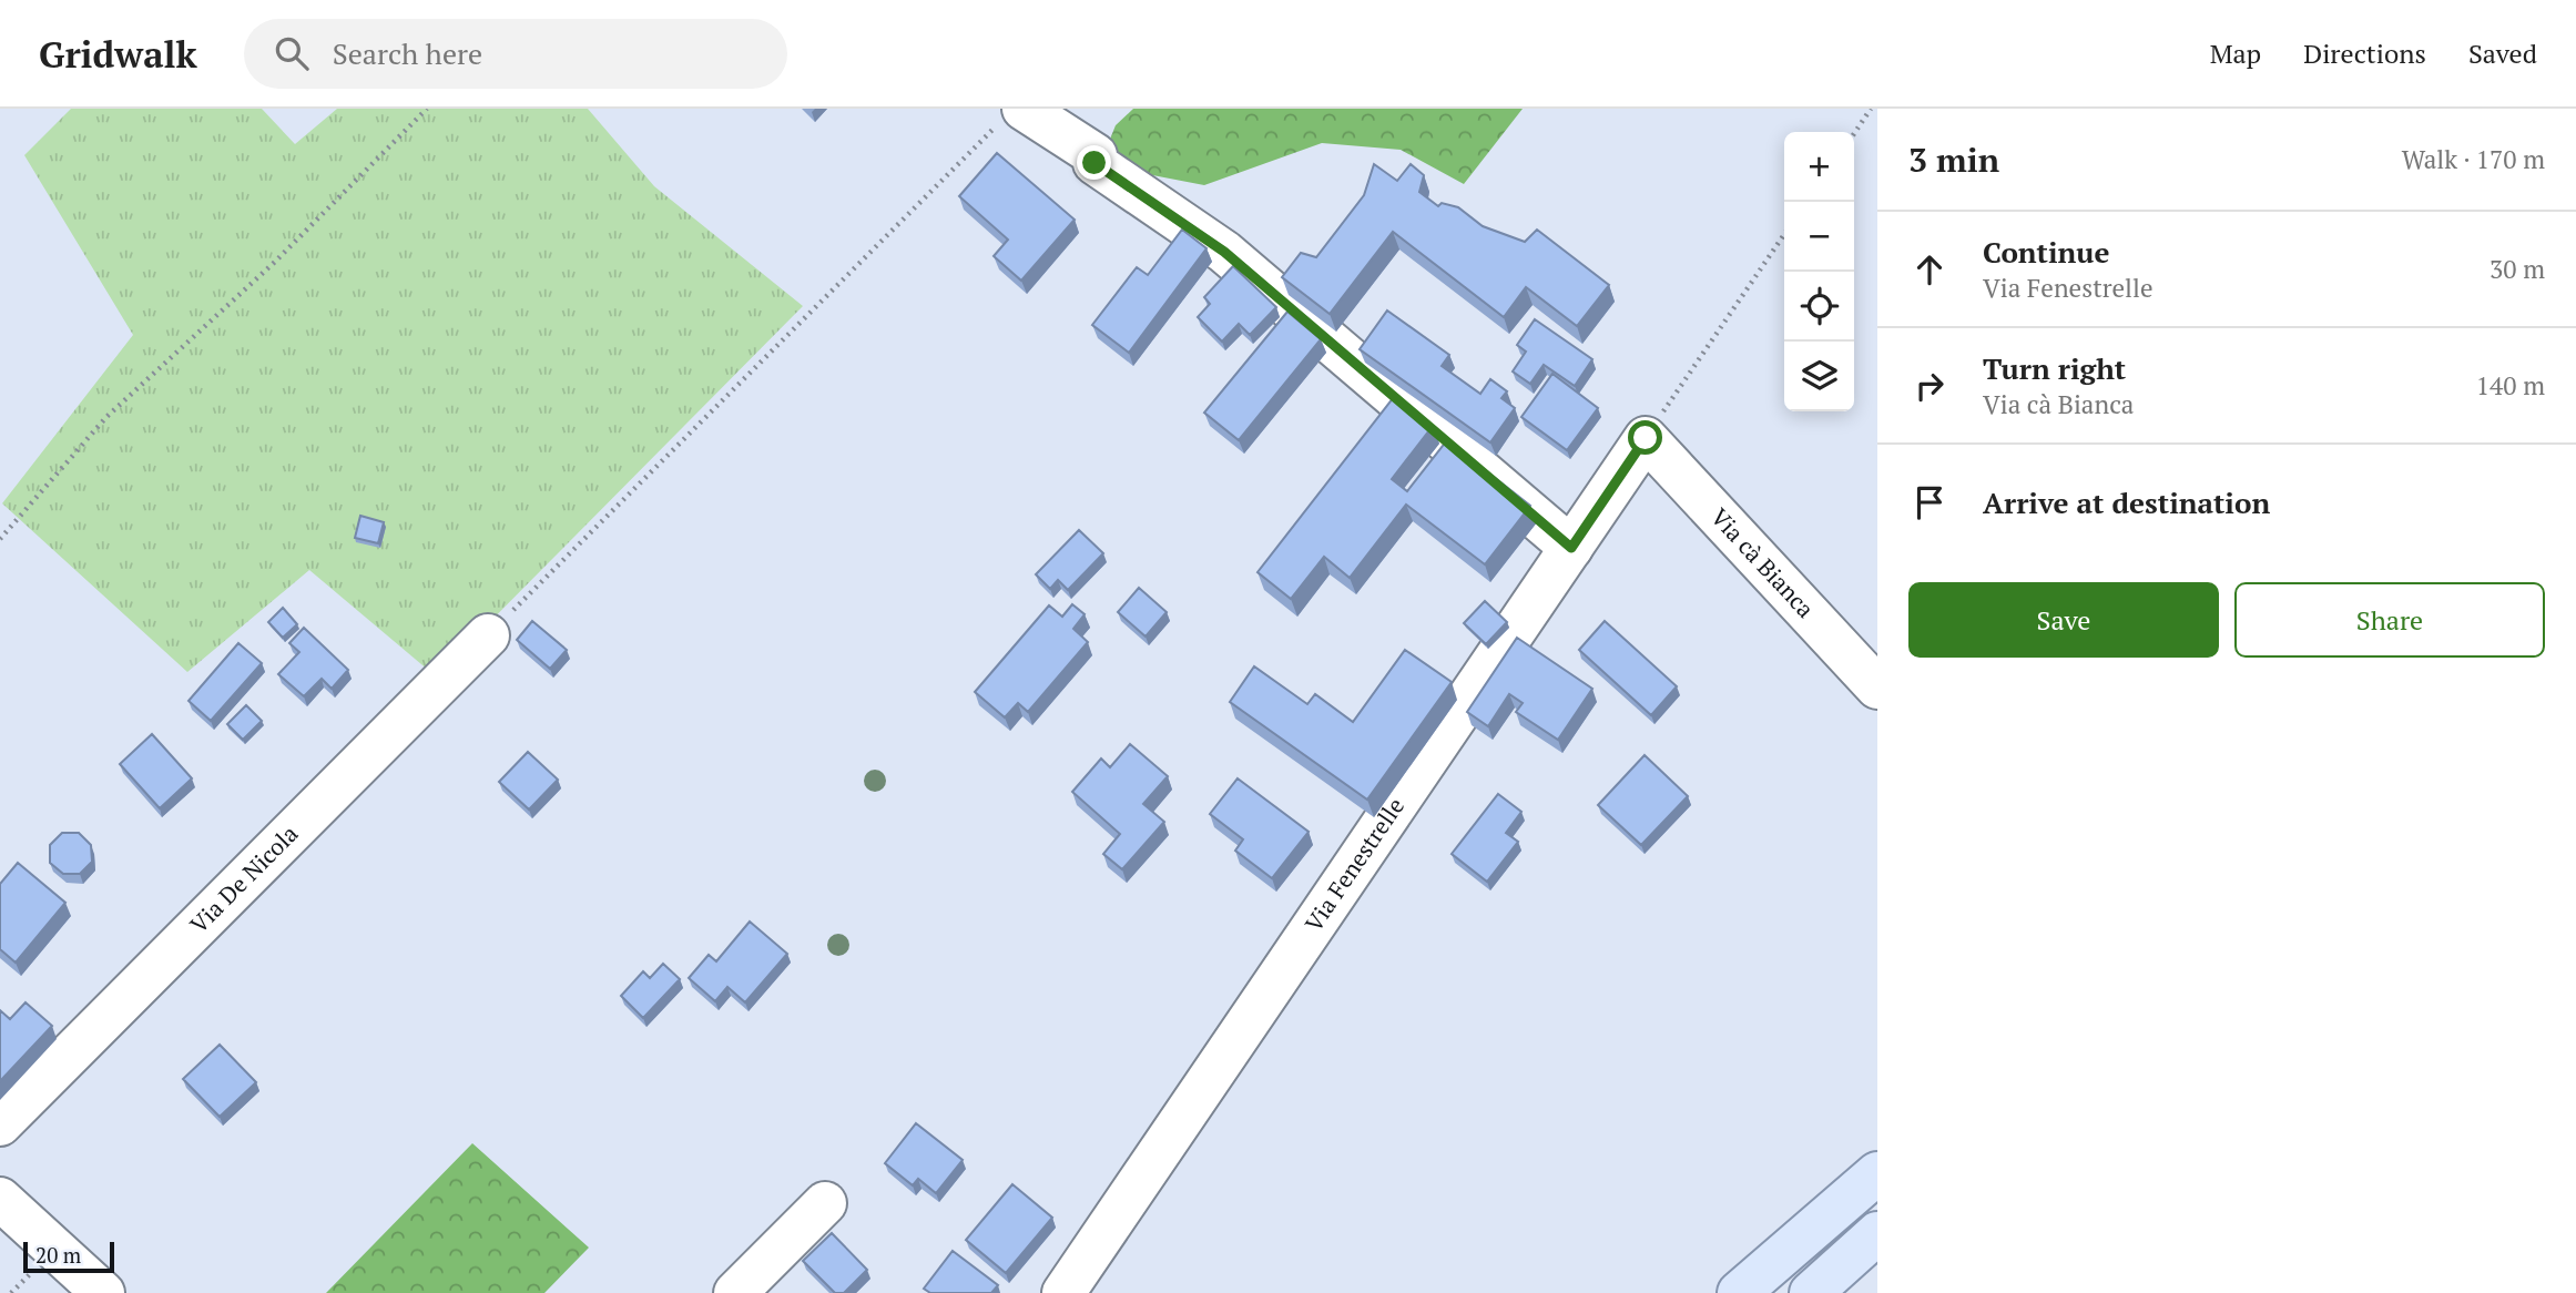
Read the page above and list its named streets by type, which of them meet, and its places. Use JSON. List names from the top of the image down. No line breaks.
{"streets":{"street":["Via cà Bianca","Via Fenestrelle","Via De Nicola"]},"crossings":[["Via cà Bianca","Via Fenestrelle"]],"scale_bar":"20 m","page":{"header":"Gridwalk","search":"Search here","nav":["Map","Directions","Saved"],"heading":["3 min","Walk · 170 m"],"map_buttons":["+","−"],"list":[["Continue","Via Fenestrelle","30 m"],["Turn right","Via cà Bianca","140 m"],"Arrive at destination"],"buttons":["Save","Share"],"scale":"20 m"}}
